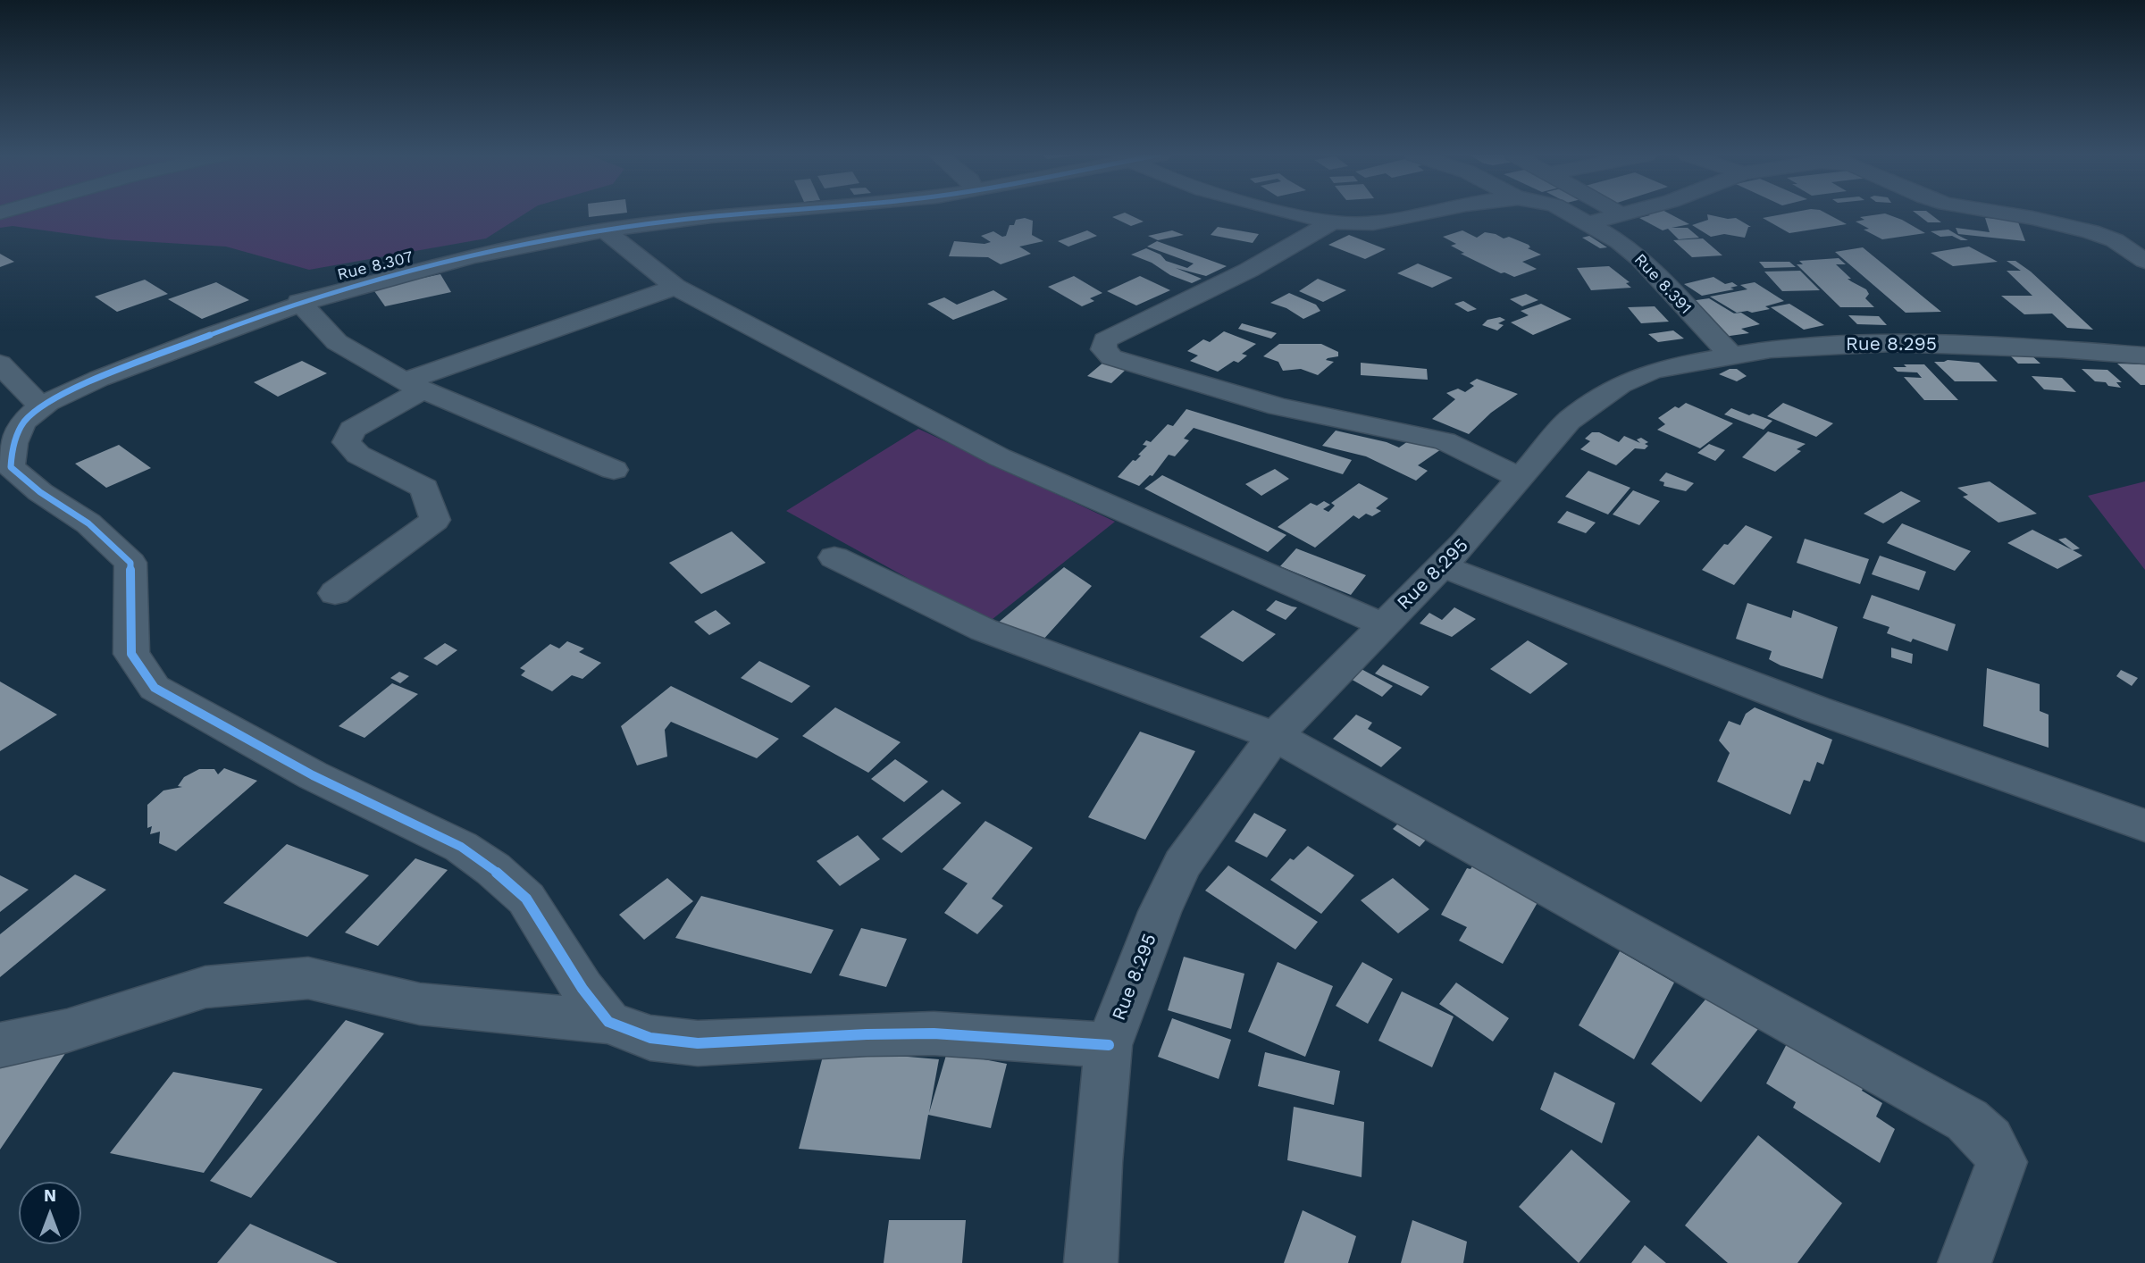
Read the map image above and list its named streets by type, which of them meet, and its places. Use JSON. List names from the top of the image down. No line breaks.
{"streets":{"street":["Rue 8.307","Rue 8.391","Rue 8.295"]},"crossings":[["Rue 8.391","Rue 8.295"]],"north":"top"}
